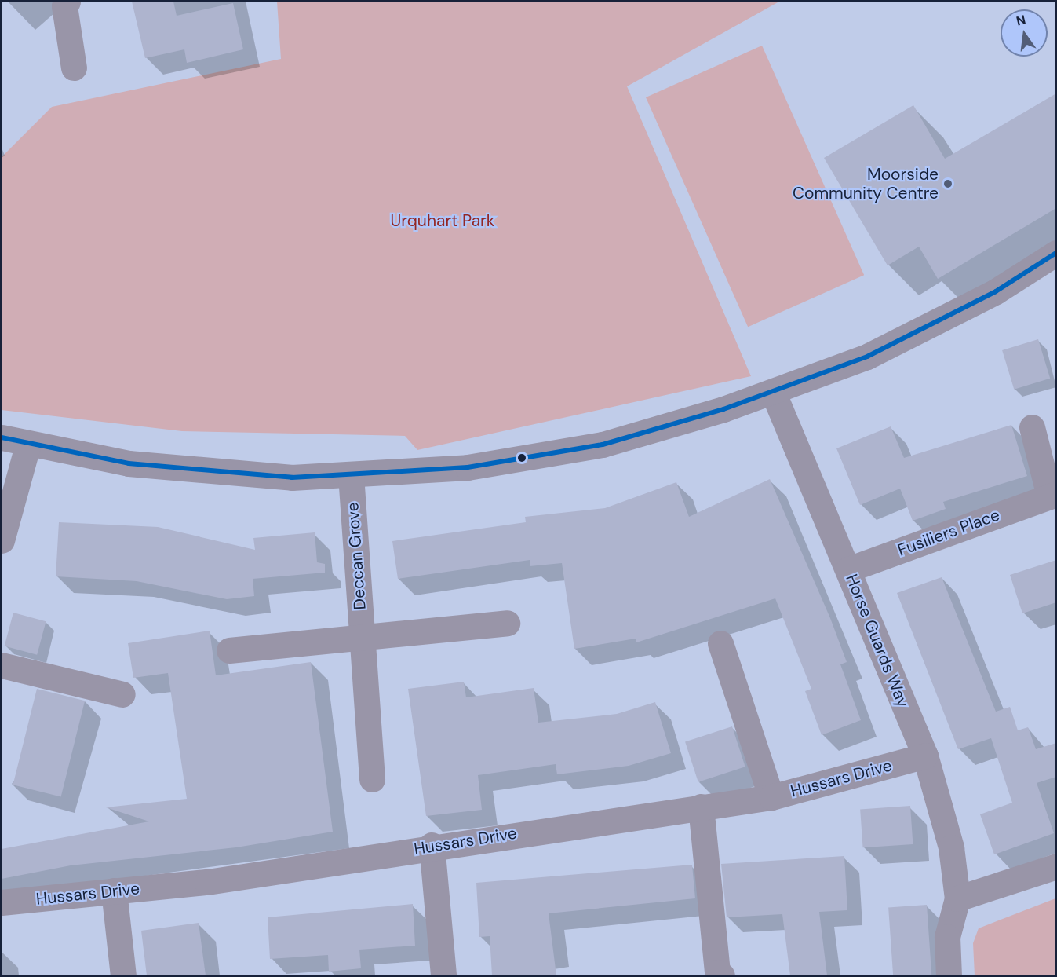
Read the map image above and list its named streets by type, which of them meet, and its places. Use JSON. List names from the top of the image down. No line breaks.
{"streets":{"street":["Fusiliers Place","Deccan Grove","Horse Guards Way","Hussars Drive"]},"crossings":[["Fusiliers Place","Horse Guards Way"],["Horse Guards Way","Hussars Drive"]],"parks":["Urquhart Park"],"places":["Moorside Community Centre"],"north":"top"}
